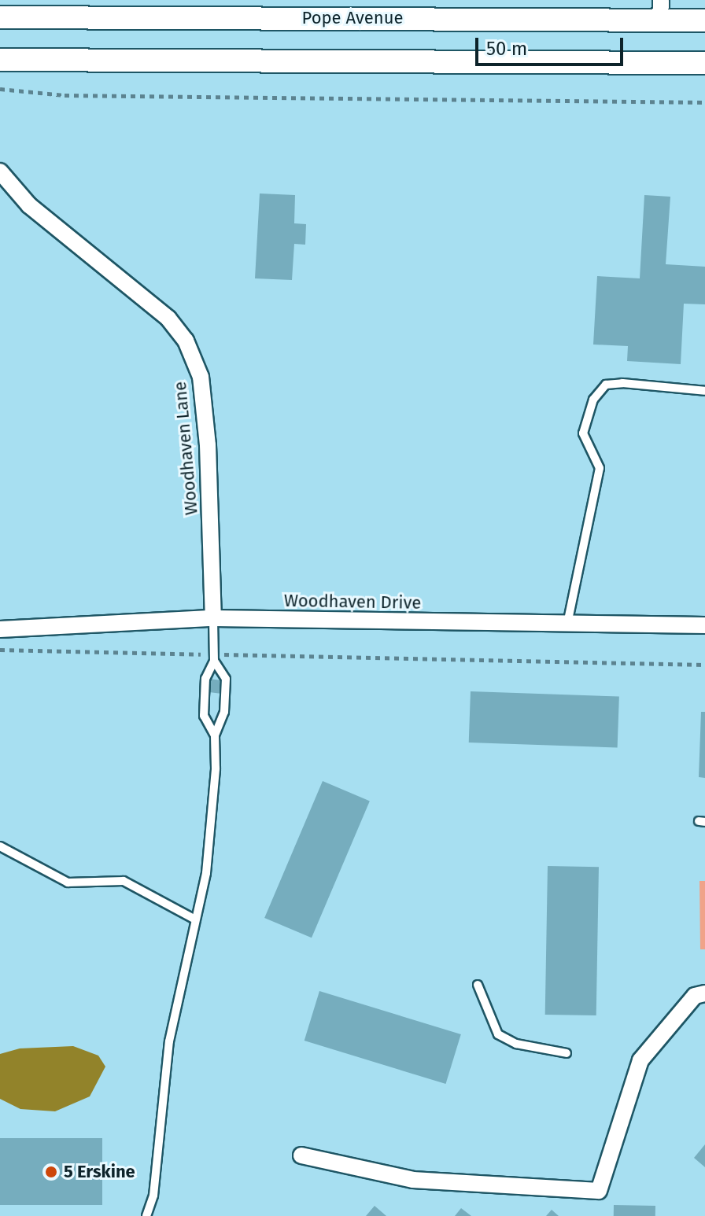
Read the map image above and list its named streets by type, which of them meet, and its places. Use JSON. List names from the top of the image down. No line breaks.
{"streets":{"main road":["Pope Avenue"],"street":["Woodhaven Lane","Woodhaven Drive"]},"crossings":[["Woodhaven Lane","Woodhaven Drive"]],"places":["5 Erskine"],"scale_bar":"50 m"}
